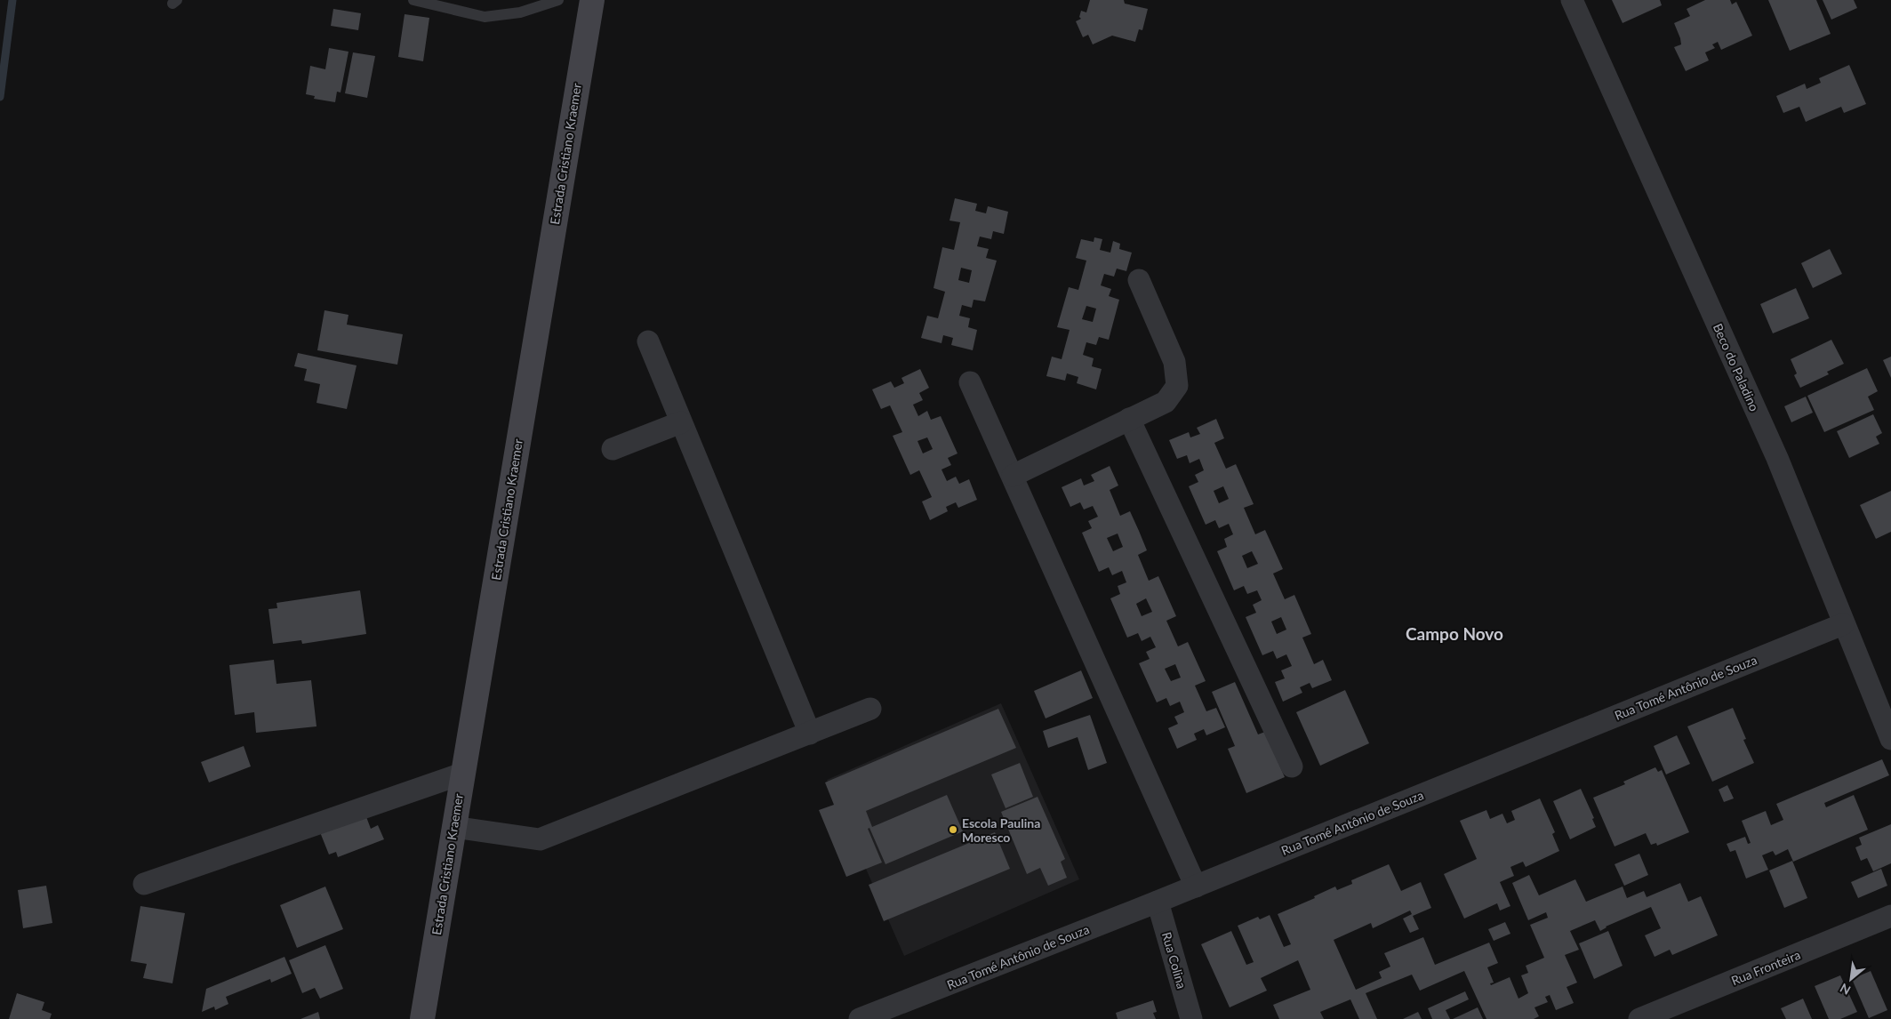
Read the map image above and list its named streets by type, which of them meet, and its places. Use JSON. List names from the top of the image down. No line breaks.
{"streets":{"main road":["Estrada Cristiano Kraemer"],"street":["Beco do Paladino","Rua Tomé Antônio de Souza","Rua Colina","Rua Fronteira"]},"crossings":[["Beco do Paladino","Rua Tomé Antônio de Souza"],["Rua Tomé Antônio de Souza","Rua Colina"]],"districts":["Campo Novo"],"places":["Escola Paulina Moresco"],"north":"bottom left"}
